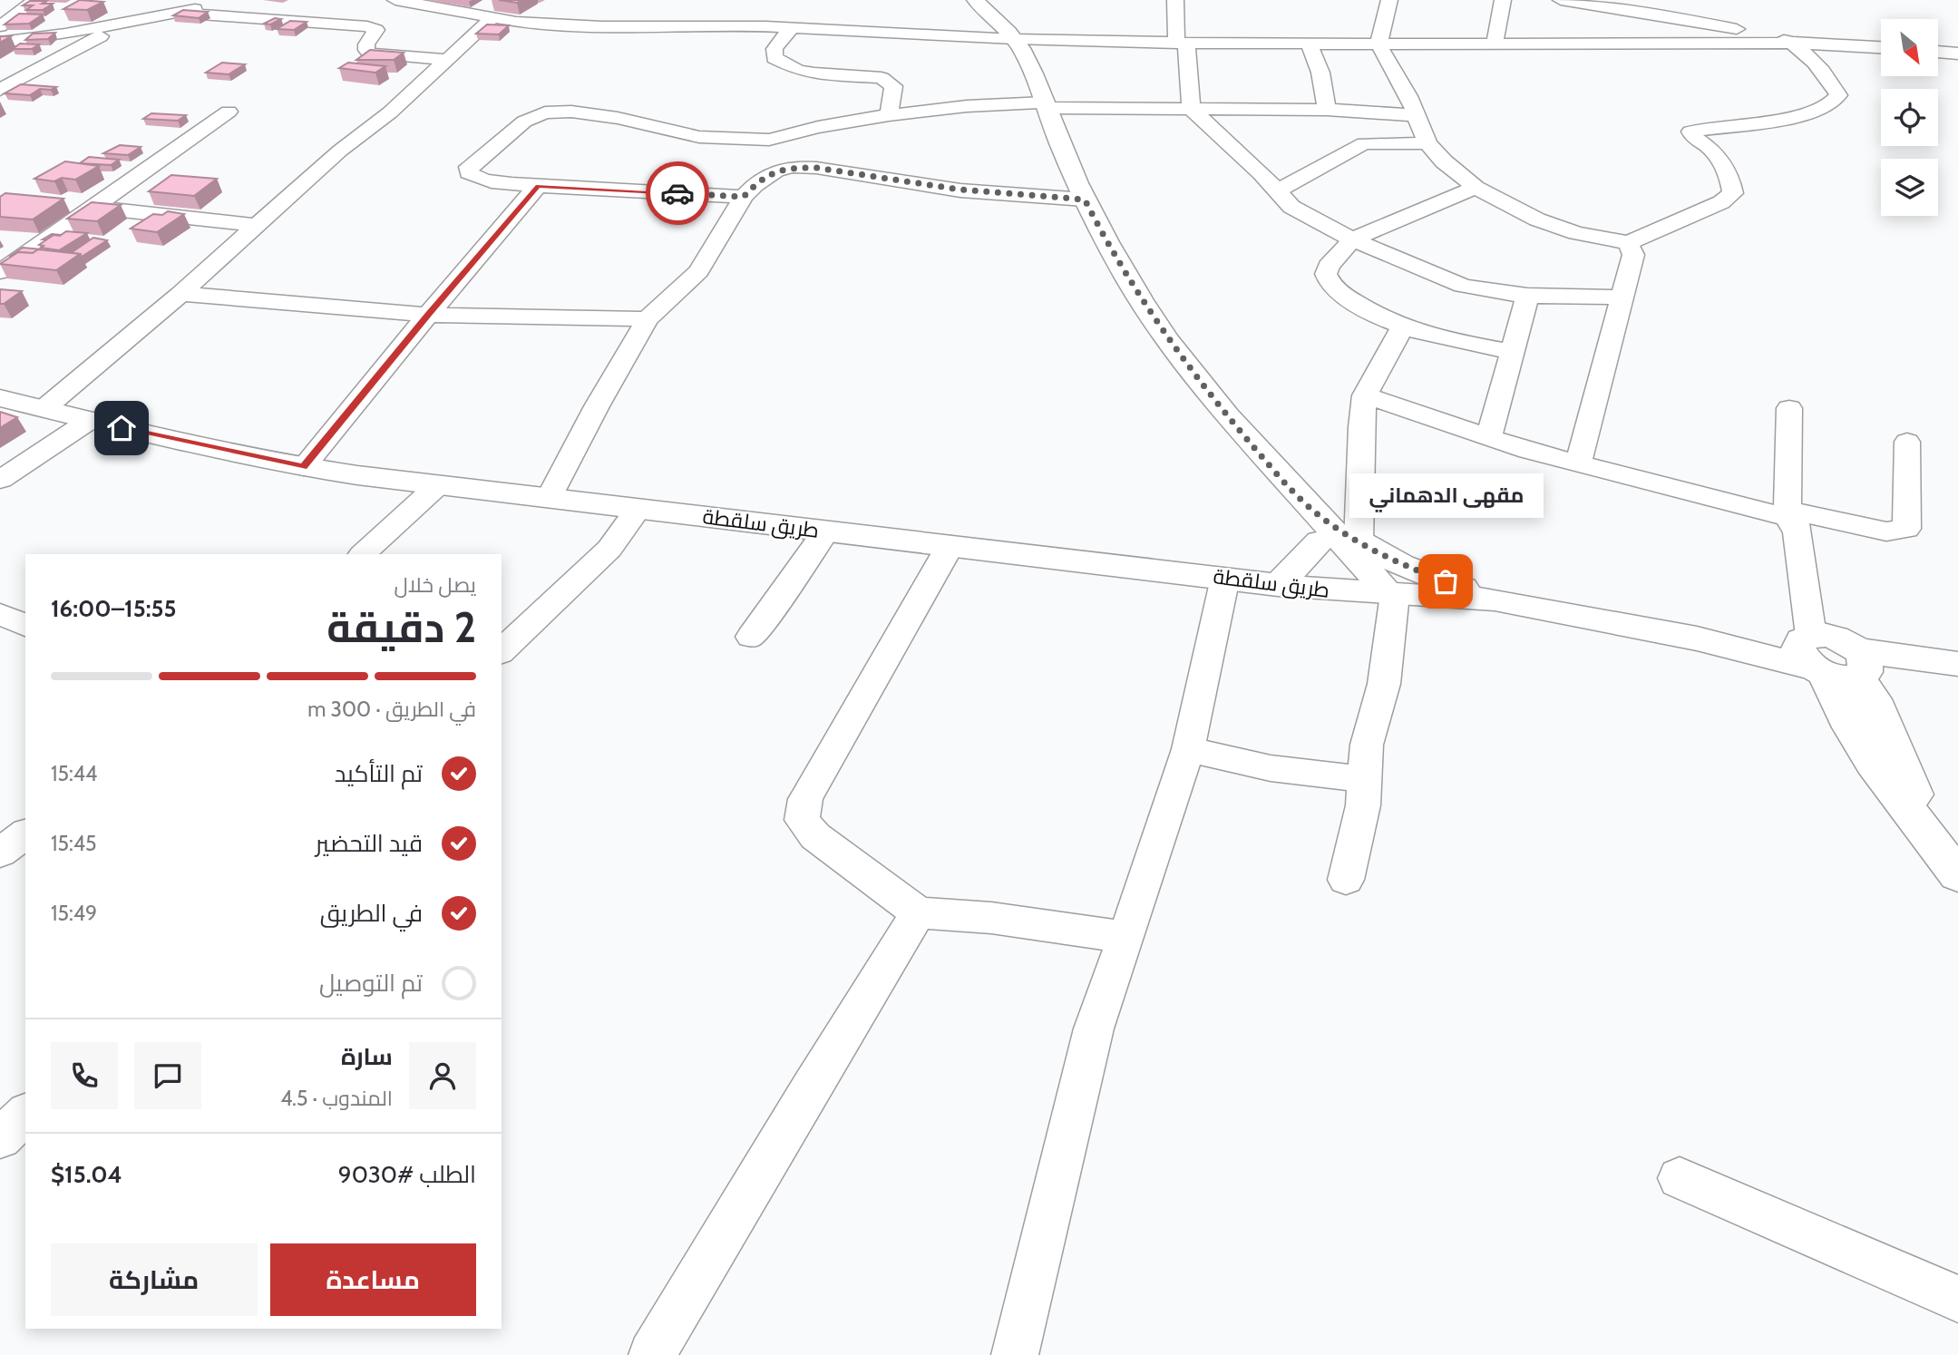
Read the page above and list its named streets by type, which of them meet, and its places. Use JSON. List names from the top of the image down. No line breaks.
{"streets":{"street":["طريق سلقطة"]},"places":["مقهى الدهماني"],"north":"bottom right","page":{"bubble":"مقهى الدهماني","heading":["2 دقيقة","يصل خلال","15:55–16:00"],"panel":["سارة","المندوب · 4.5","الطلب #9030","$15.04"],"bar":"في الطريق · 300 m","list":[["تم التأكيد","15:44"],["قيد التحضير","15:45"],["في الطريق","15:49"],"تم التوصيل"],"buttons":["مساعدة","مشاركة"]}}
